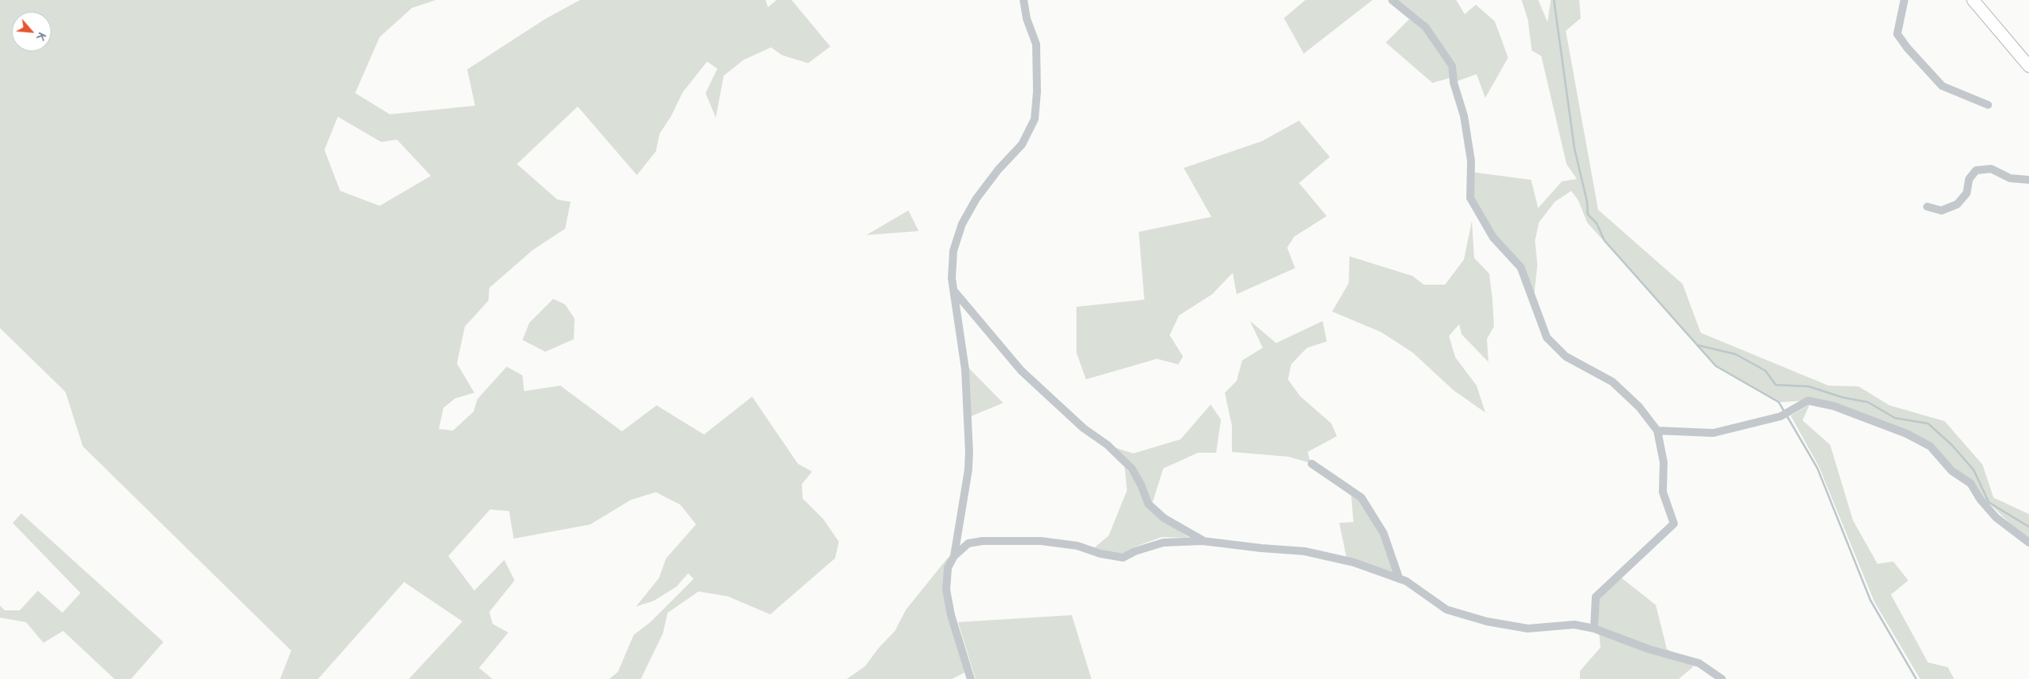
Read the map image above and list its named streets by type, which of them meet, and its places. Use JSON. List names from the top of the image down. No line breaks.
{"north":"bottom right"}
